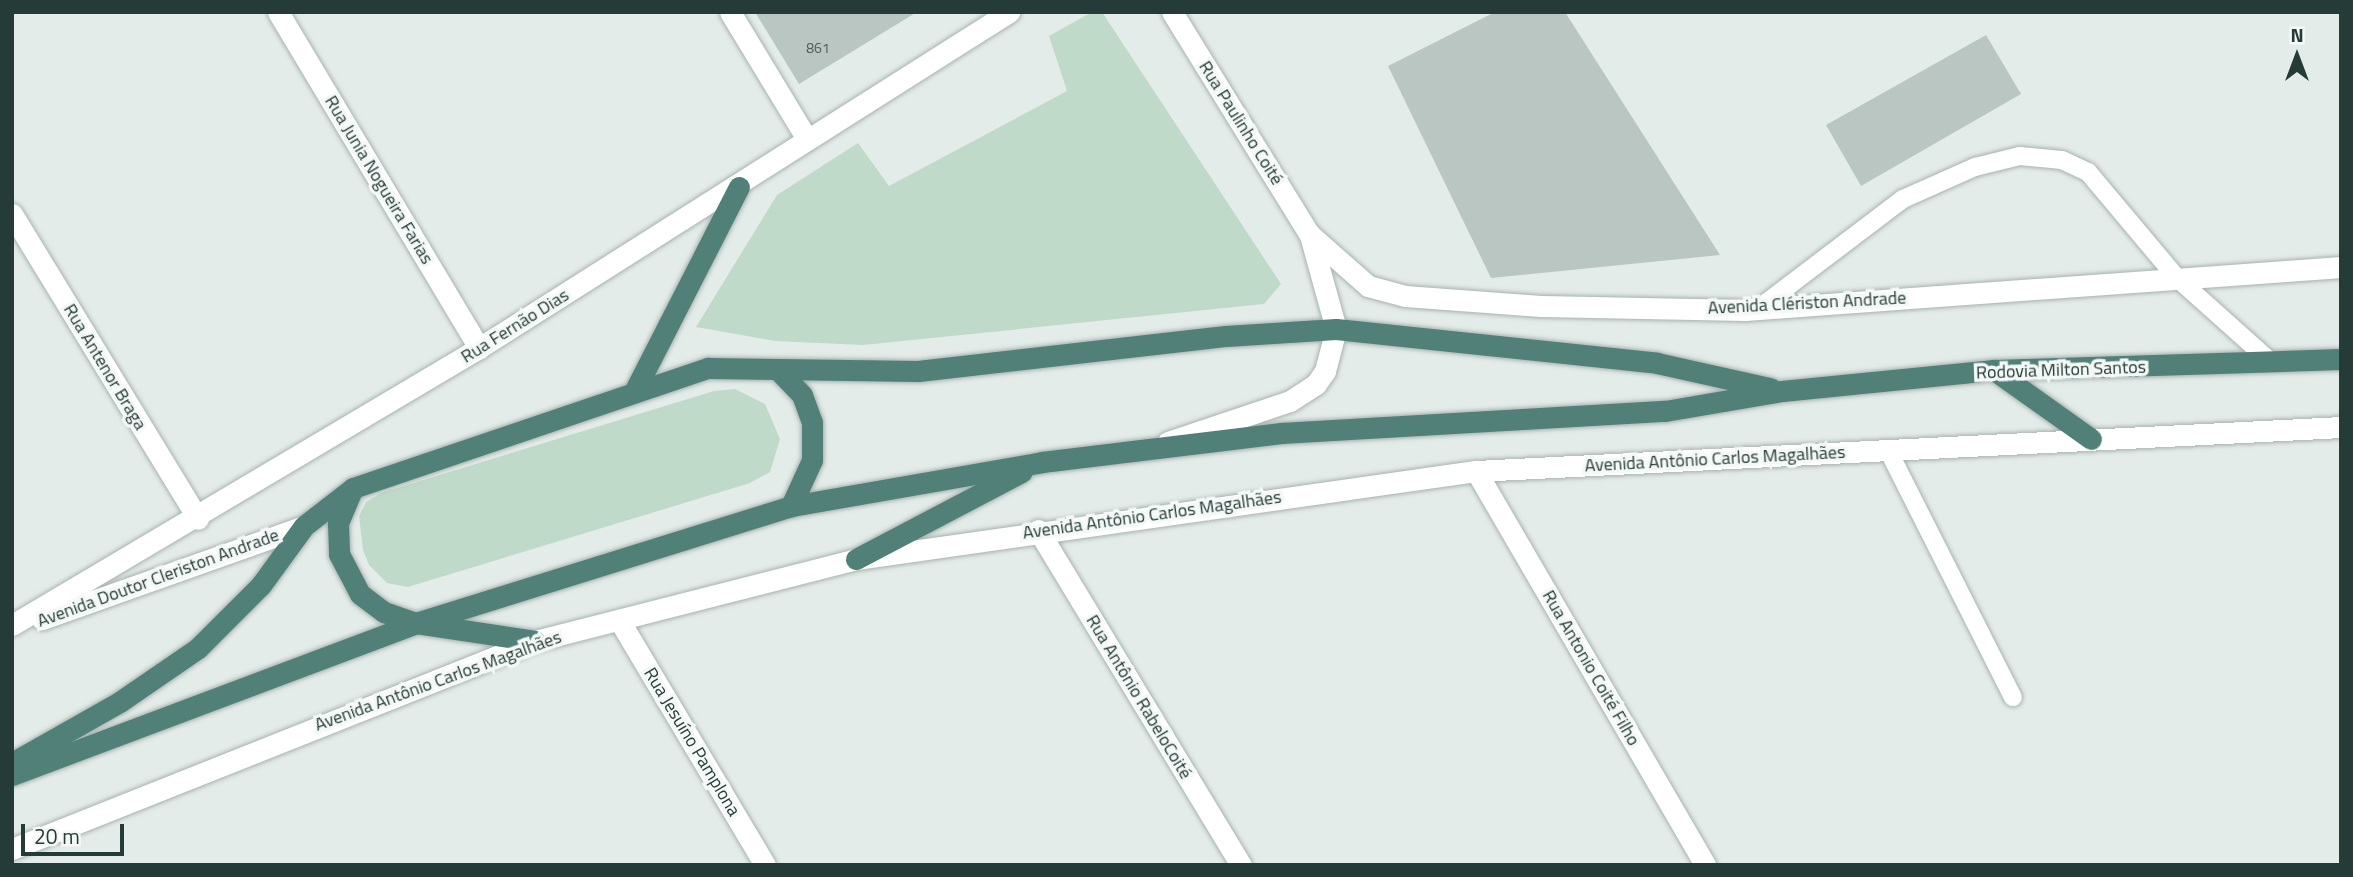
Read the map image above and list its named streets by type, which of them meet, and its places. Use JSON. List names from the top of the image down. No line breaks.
{"streets":{"highway":["Rodovia Milton Santos"],"main road":["Rua Paulinho Coité","Rua Junia Nogueira Farias","Avenida Clériston Andrade","Rua Fernão Dias","Rua Antenor Braga","Avenida Antônio Carlos Magalhães","Avenida Doutor Cleriston Andrade","Rua Antonio Coité Filho","Rua Antônio RabeloCoité","Rua Jesuíno Pamplona"]},"crossings":[["Rua Paulinho Coité","Avenida Clériston Andrade"],["Rua Junia Nogueira Farias","Rua Fernão Dias"],["Rua Fernão Dias","Rua Antenor Braga"],["Rua Fernão Dias","Avenida Doutor Cleriston Andrade"],["Avenida Antônio Carlos Magalhães","Rua Antonio Coité Filho"],["Avenida Antônio Carlos Magalhães","Rua Antônio RabeloCoité"],["Avenida Antônio Carlos Magalhães","Rua Jesuíno Pamplona"]],"house_numbers":["861"],"scale_bar":"20 m","north":"top"}
